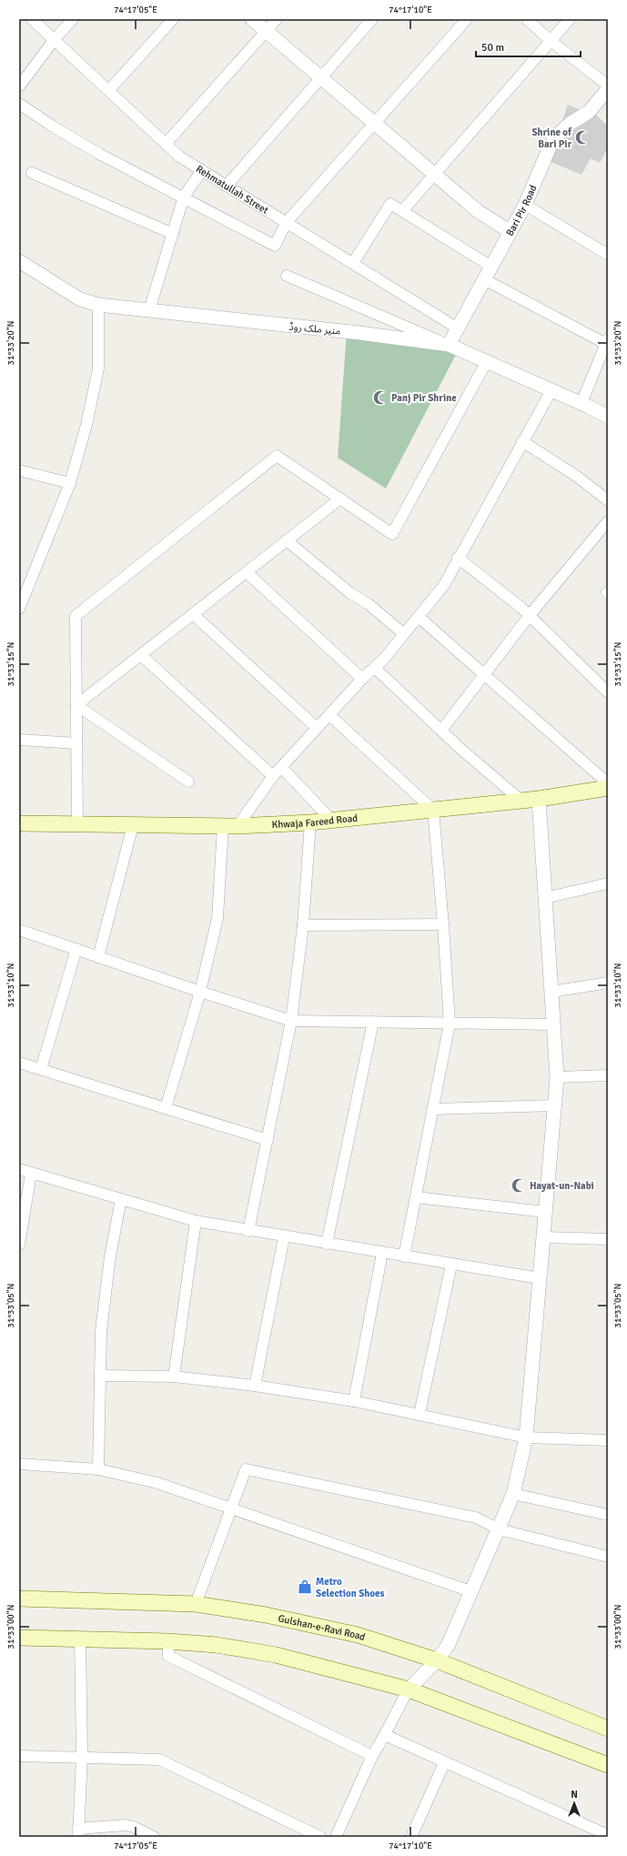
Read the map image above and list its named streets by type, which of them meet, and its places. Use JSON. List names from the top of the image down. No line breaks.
{"streets":{"main road":["Khwaja Fareed Road","Gulshan-e-Ravi Road"],"street":["Rehmatullah Street","Bari Pir Road","منیر ملک روڈ"]},"crossings":[["Rehmatullah Street","Bari Pir Road"],["Bari Pir Road","منیر ملک روڈ"]],"places":{"mosque":["Shrine of Bari Pir","Panj Pir Shrine","Hayat-un-Nabi"],"shop":["Metro Selection Shoes"]},"scale_bar":"50 m","north":"top","coordinates":["74°17'05\"E","74°17'10\"E","31°33'20\"N","31°33'15\"N","31°33'10\"N","31°33'05\"N","31°33'00\"N"]}
